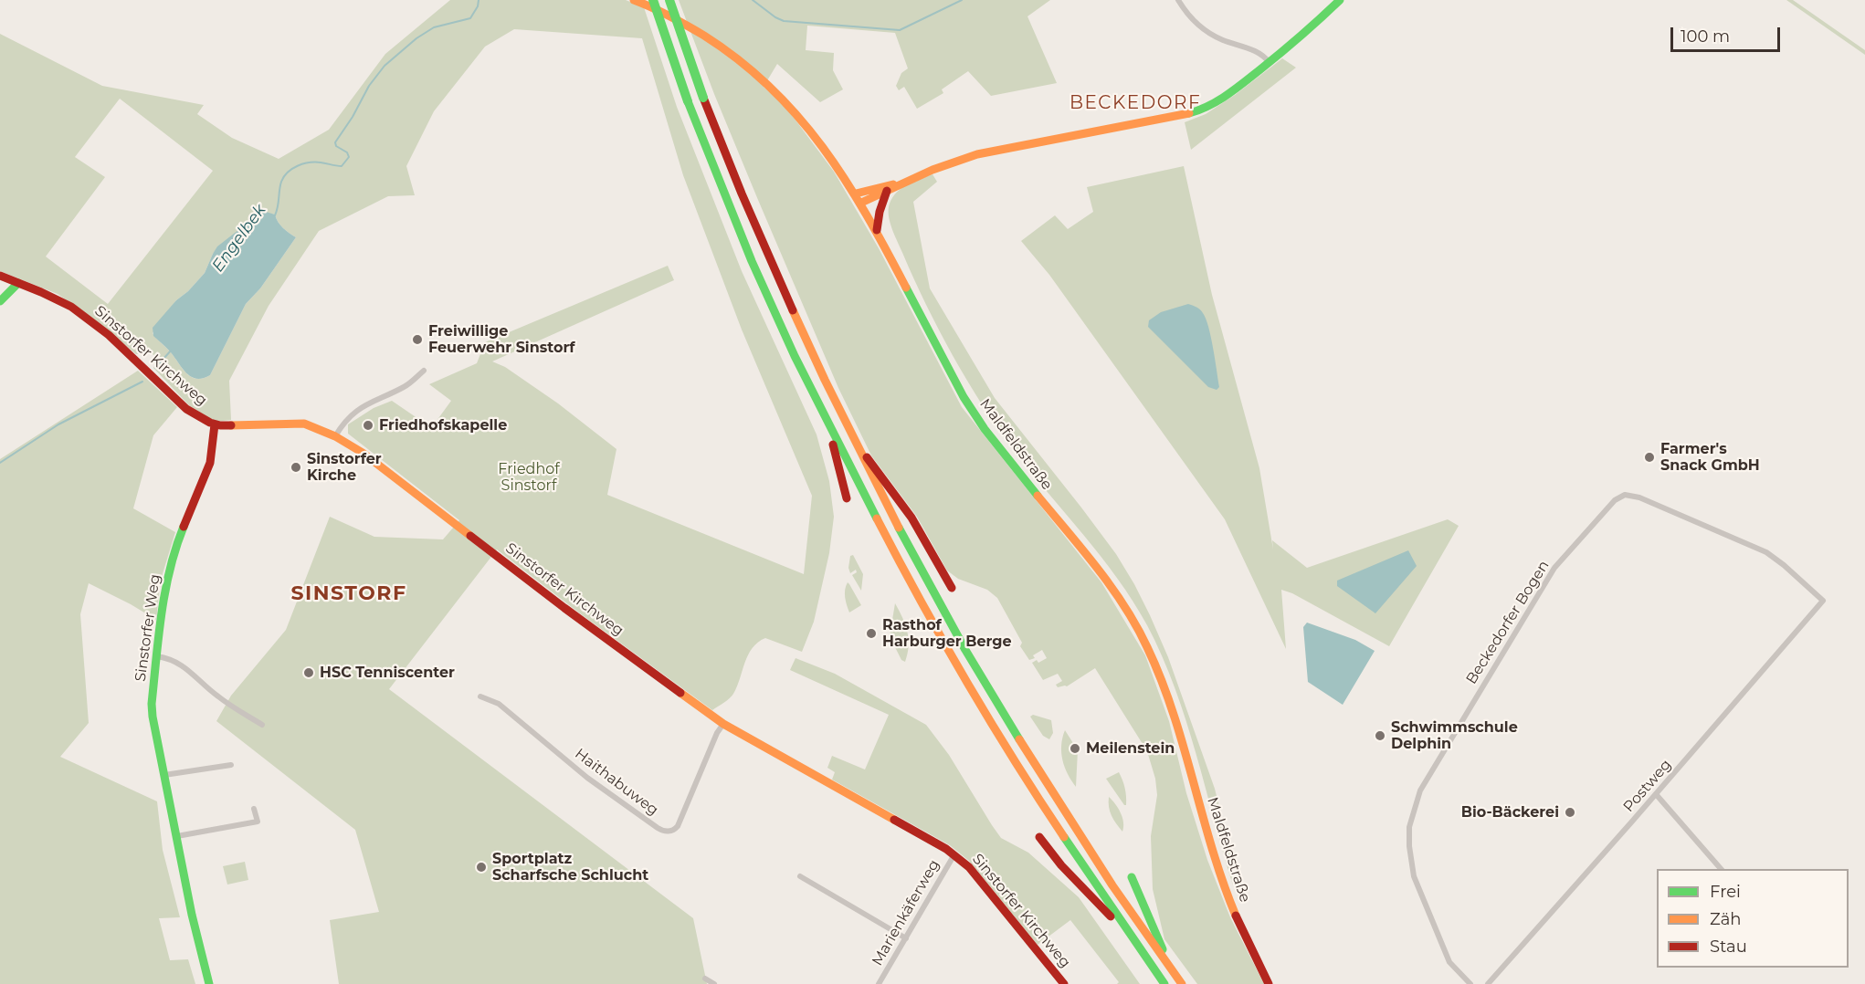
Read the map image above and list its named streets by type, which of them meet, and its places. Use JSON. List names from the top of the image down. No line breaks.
{"streets":{"main road":["Sinstorfer Kirchweg","Maldfeldstraße","Sinstorfer Weg"],"street":["Beckedorfer Bogen","Haithabuweg","Postweg","Marienkäferweg"]},"crossings":[["Sinstorfer Kirchweg","Sinstorfer Weg"],["Sinstorfer Kirchweg","Haithabuweg"],["Sinstorfer Kirchweg","Marienkäferweg"],["Beckedorfer Bogen","Postweg"]],"districts":["BECKEDORF","SINSTORF"],"water":["Engelbek"],"parks":["Friedhof Sinstorf"],"places":["Freiwillige Feuerwehr Sinstorf","Friedhofskapelle","Farmer's Snack GmbH","Sinstorfer Kirche","Rasthof Harburger Berge","HSC Tenniscenter","Schwimmschule Delphin","Meilenstein","Bio-Bäckerei","Sportplatz Scharfsche Schlucht"],"legend":["Frei","Zäh","Stau"],"scale_bar":"100 m"}
